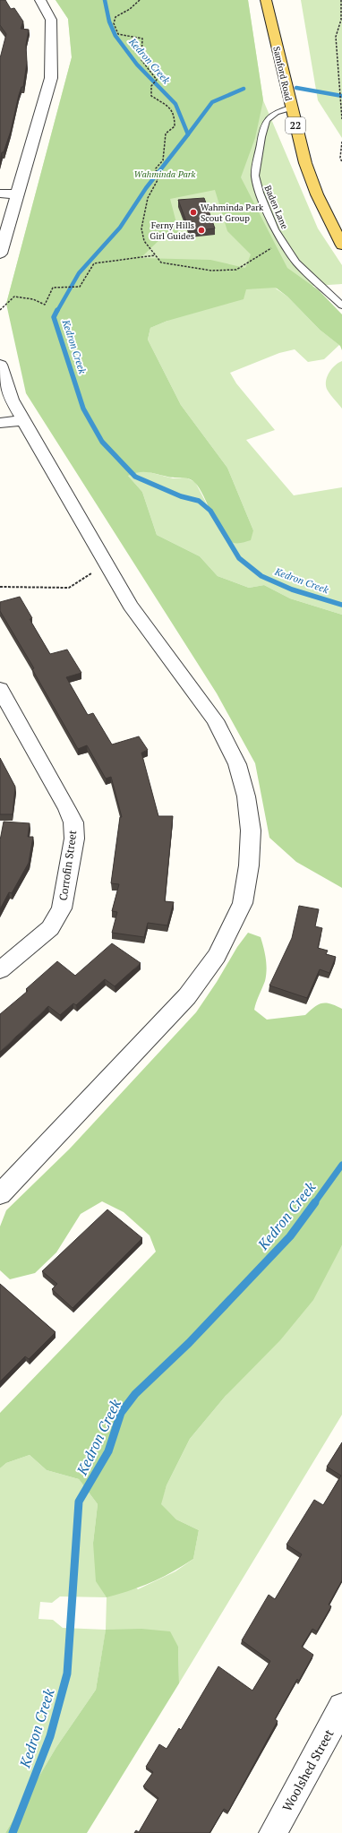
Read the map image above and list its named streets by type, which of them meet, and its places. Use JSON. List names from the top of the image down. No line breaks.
{"streets":{"main road":["Samford Road","22"],"street":["Corrofin Street","Woolshed Street"],"lane":["Baden Lane"]},"crossings":[["Samford Road","Baden Lane"]],"water":["Kedron Creek"],"parks":["Wahminda Park"],"places":["Wahminda Park Scout Group","Ferny Hills Girl Guides"]}
